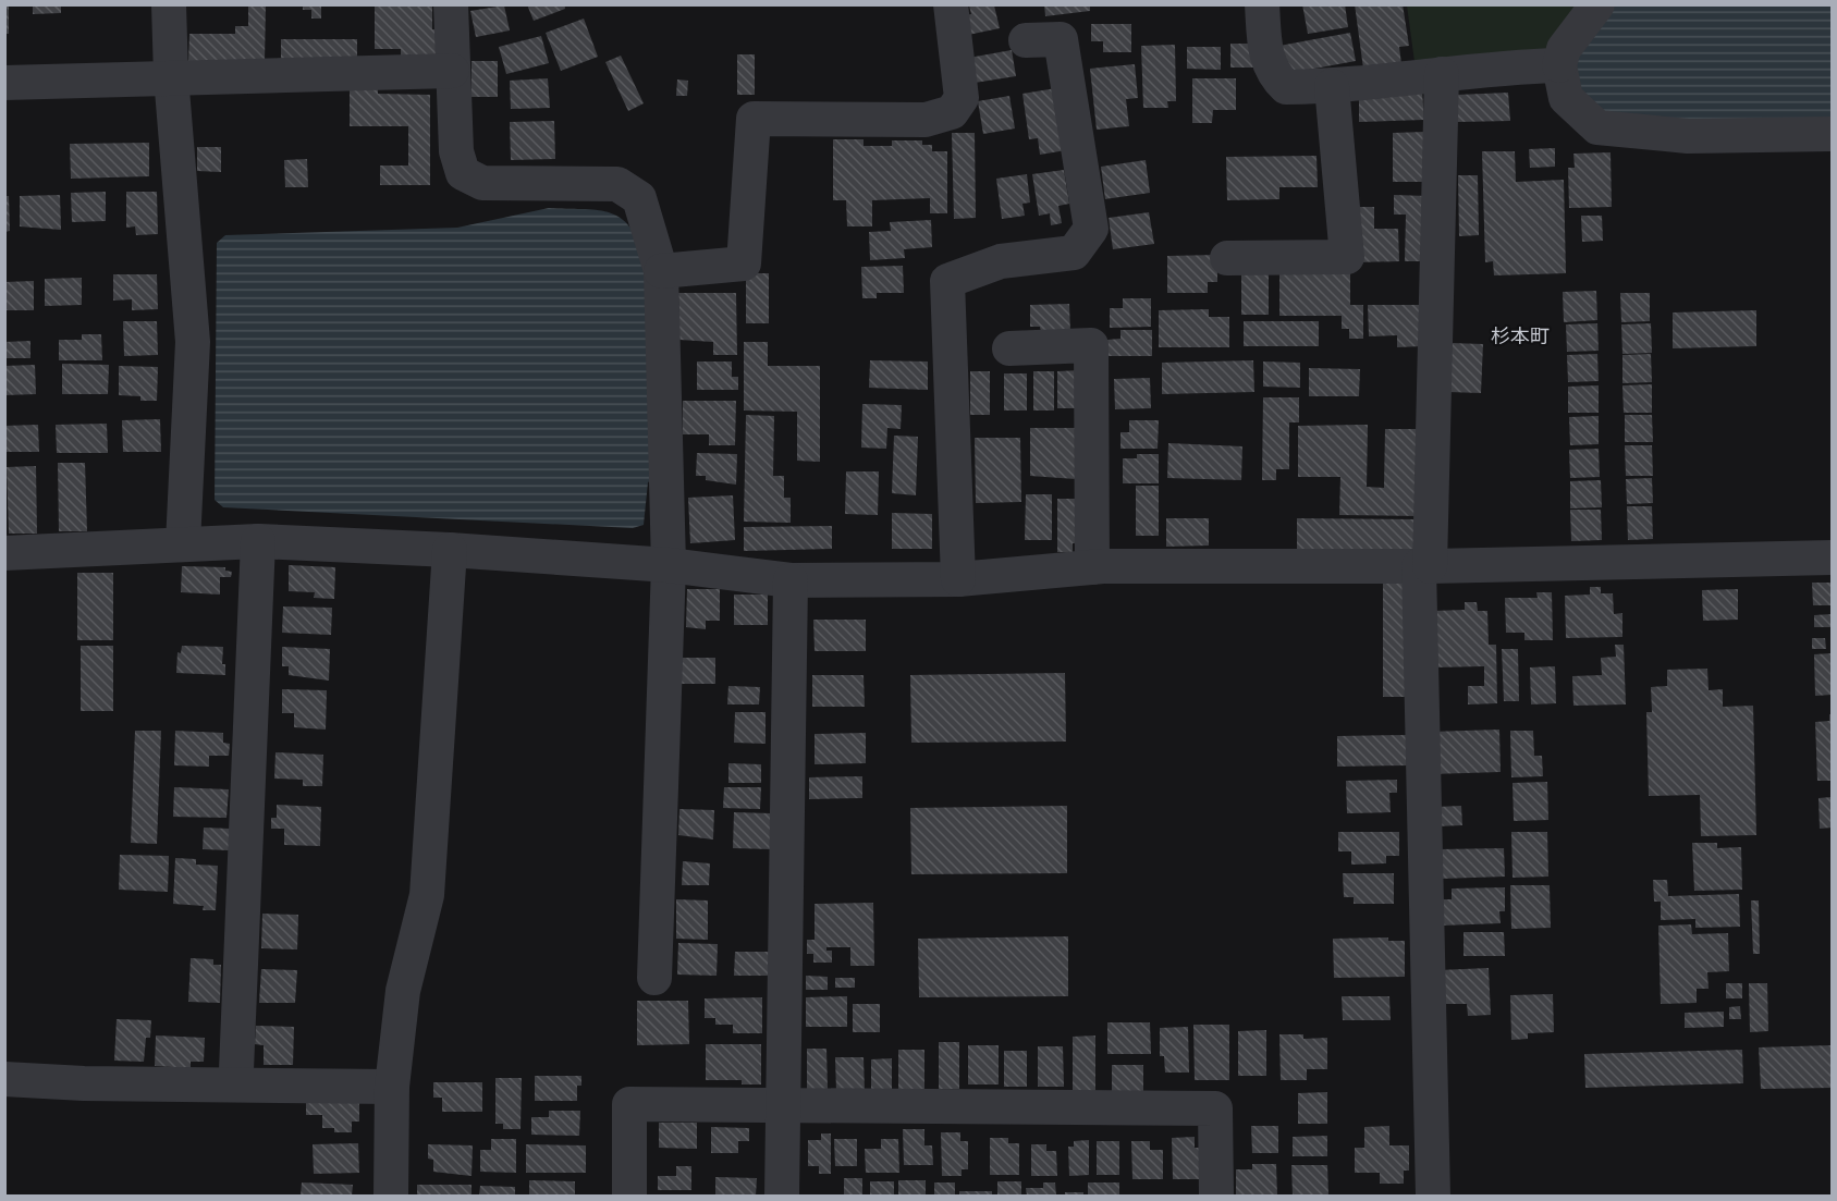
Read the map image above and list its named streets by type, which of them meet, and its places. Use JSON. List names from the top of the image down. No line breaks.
{"districts":["杉本町"]}
